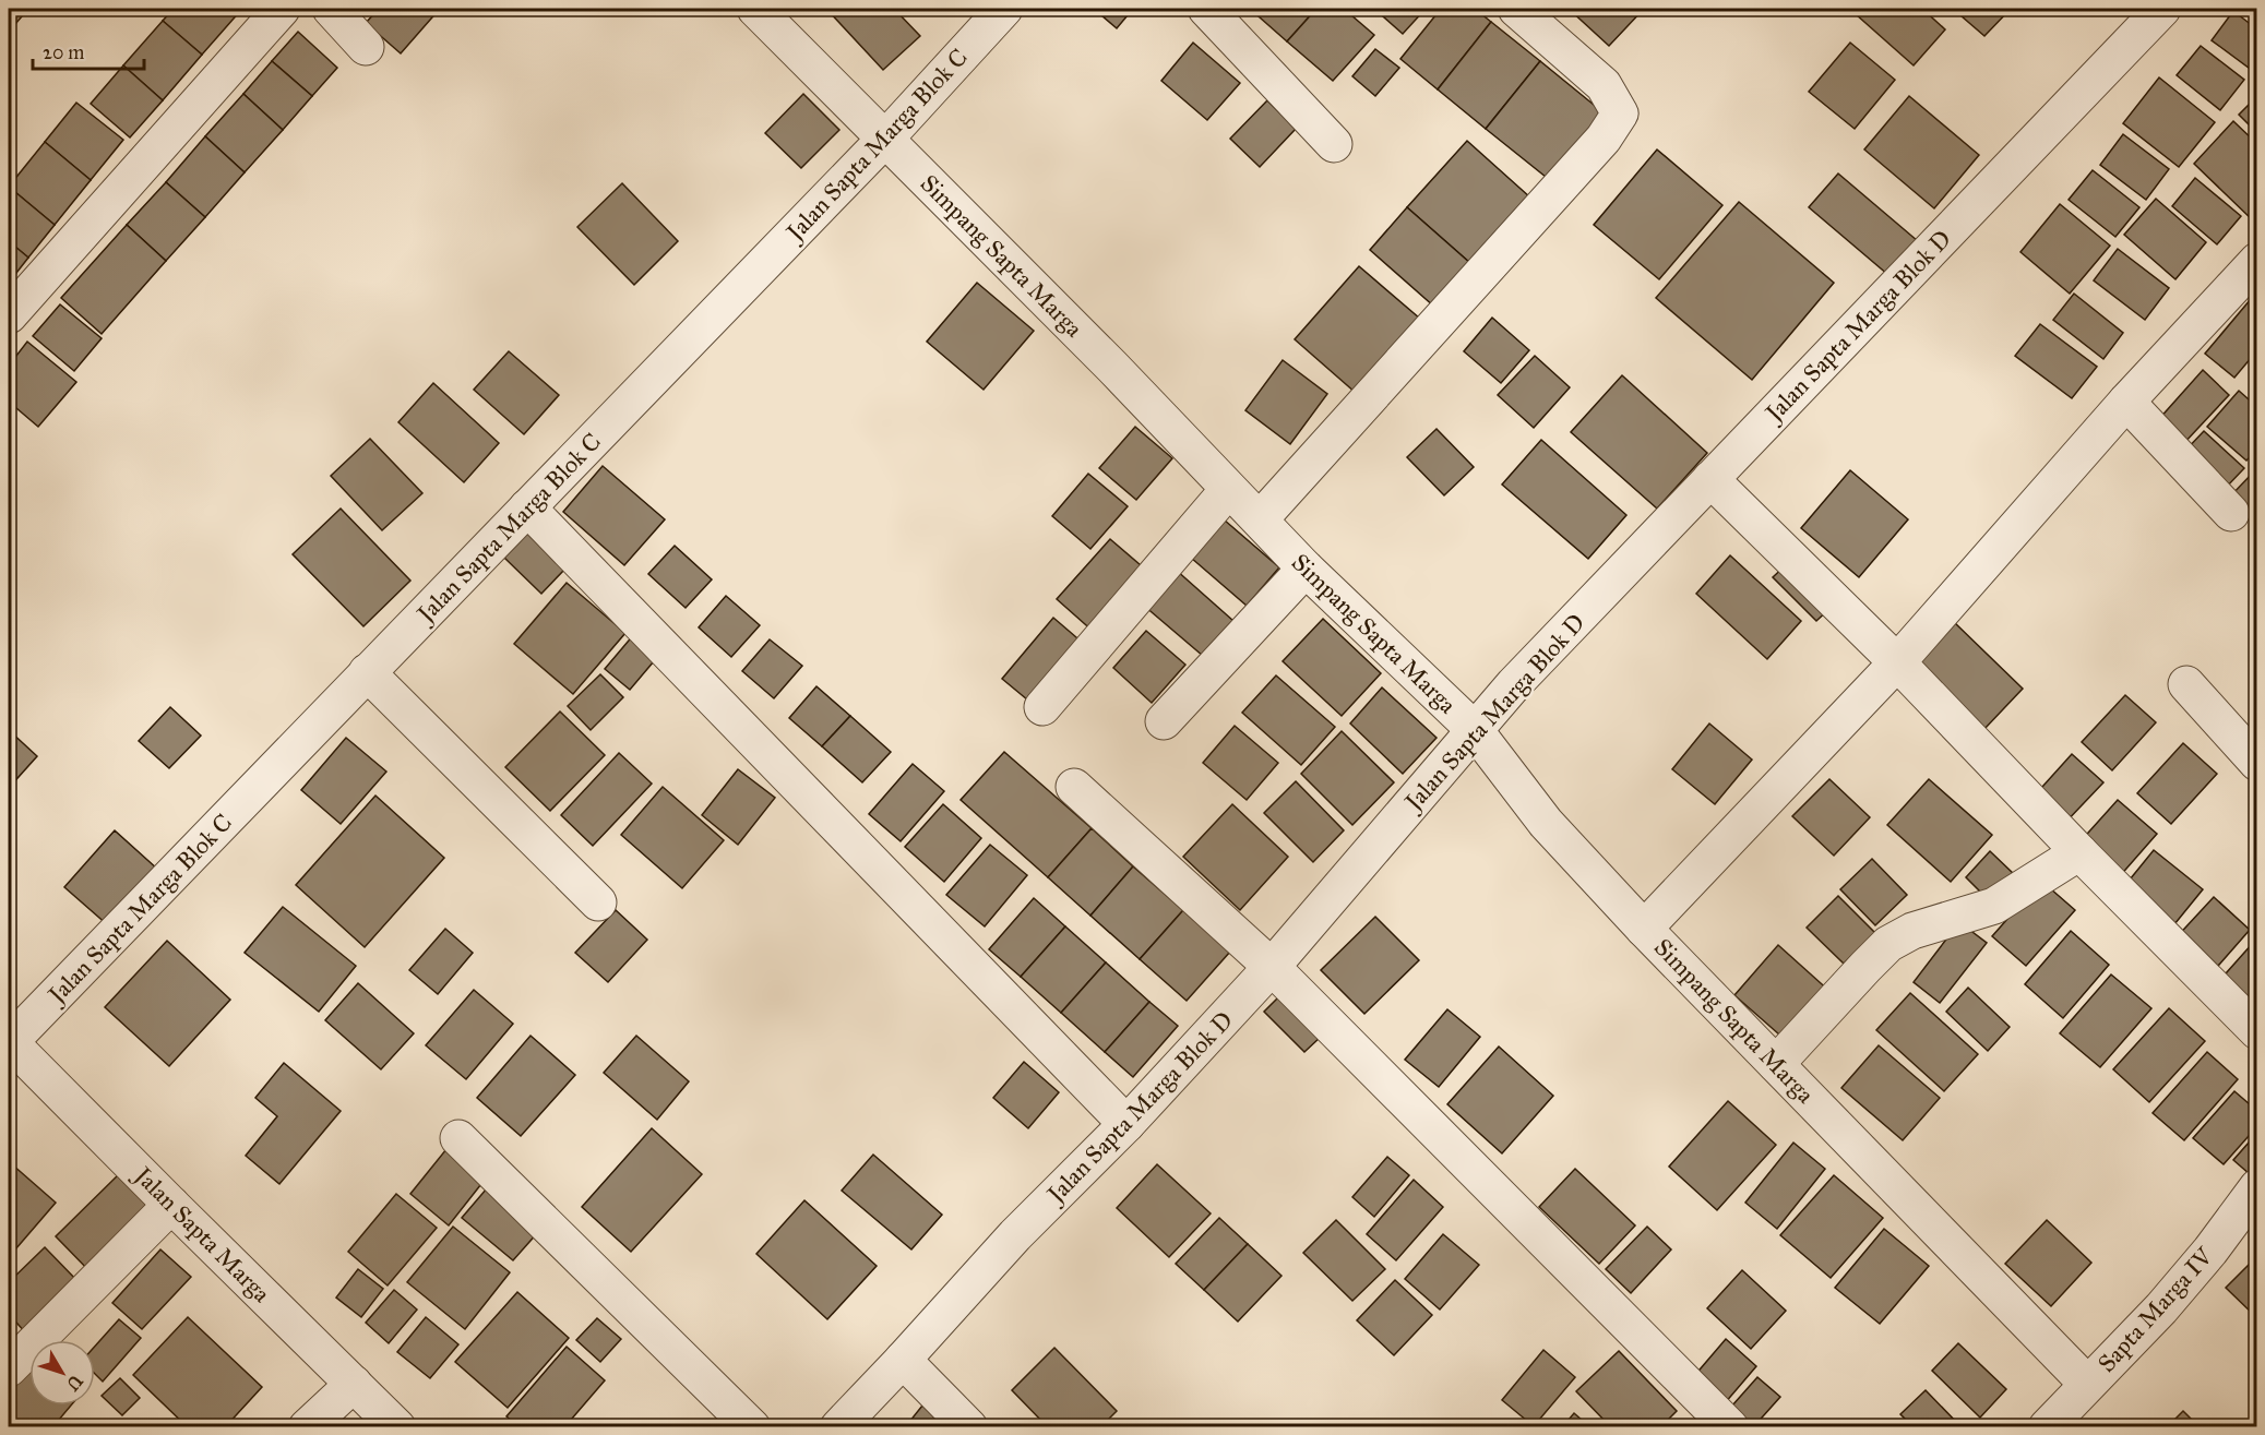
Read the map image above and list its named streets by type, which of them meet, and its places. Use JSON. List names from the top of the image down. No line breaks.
{"streets":{"street":["Jalan Sapta Marga Blok C","Simpang Sapta Marga","Jalan Sapta Marga Blok D","Jalan Sapta Marga","Sapta Marga IV"]},"crossings":[["Jalan Sapta Marga Blok C","Simpang Sapta Marga"],["Jalan Sapta Marga Blok C","Jalan Sapta Marga"],["Simpang Sapta Marga","Jalan Sapta Marga Blok D"],["Simpang Sapta Marga","Sapta Marga IV"]],"scale_bar":"20 m","north":"bottom right"}
